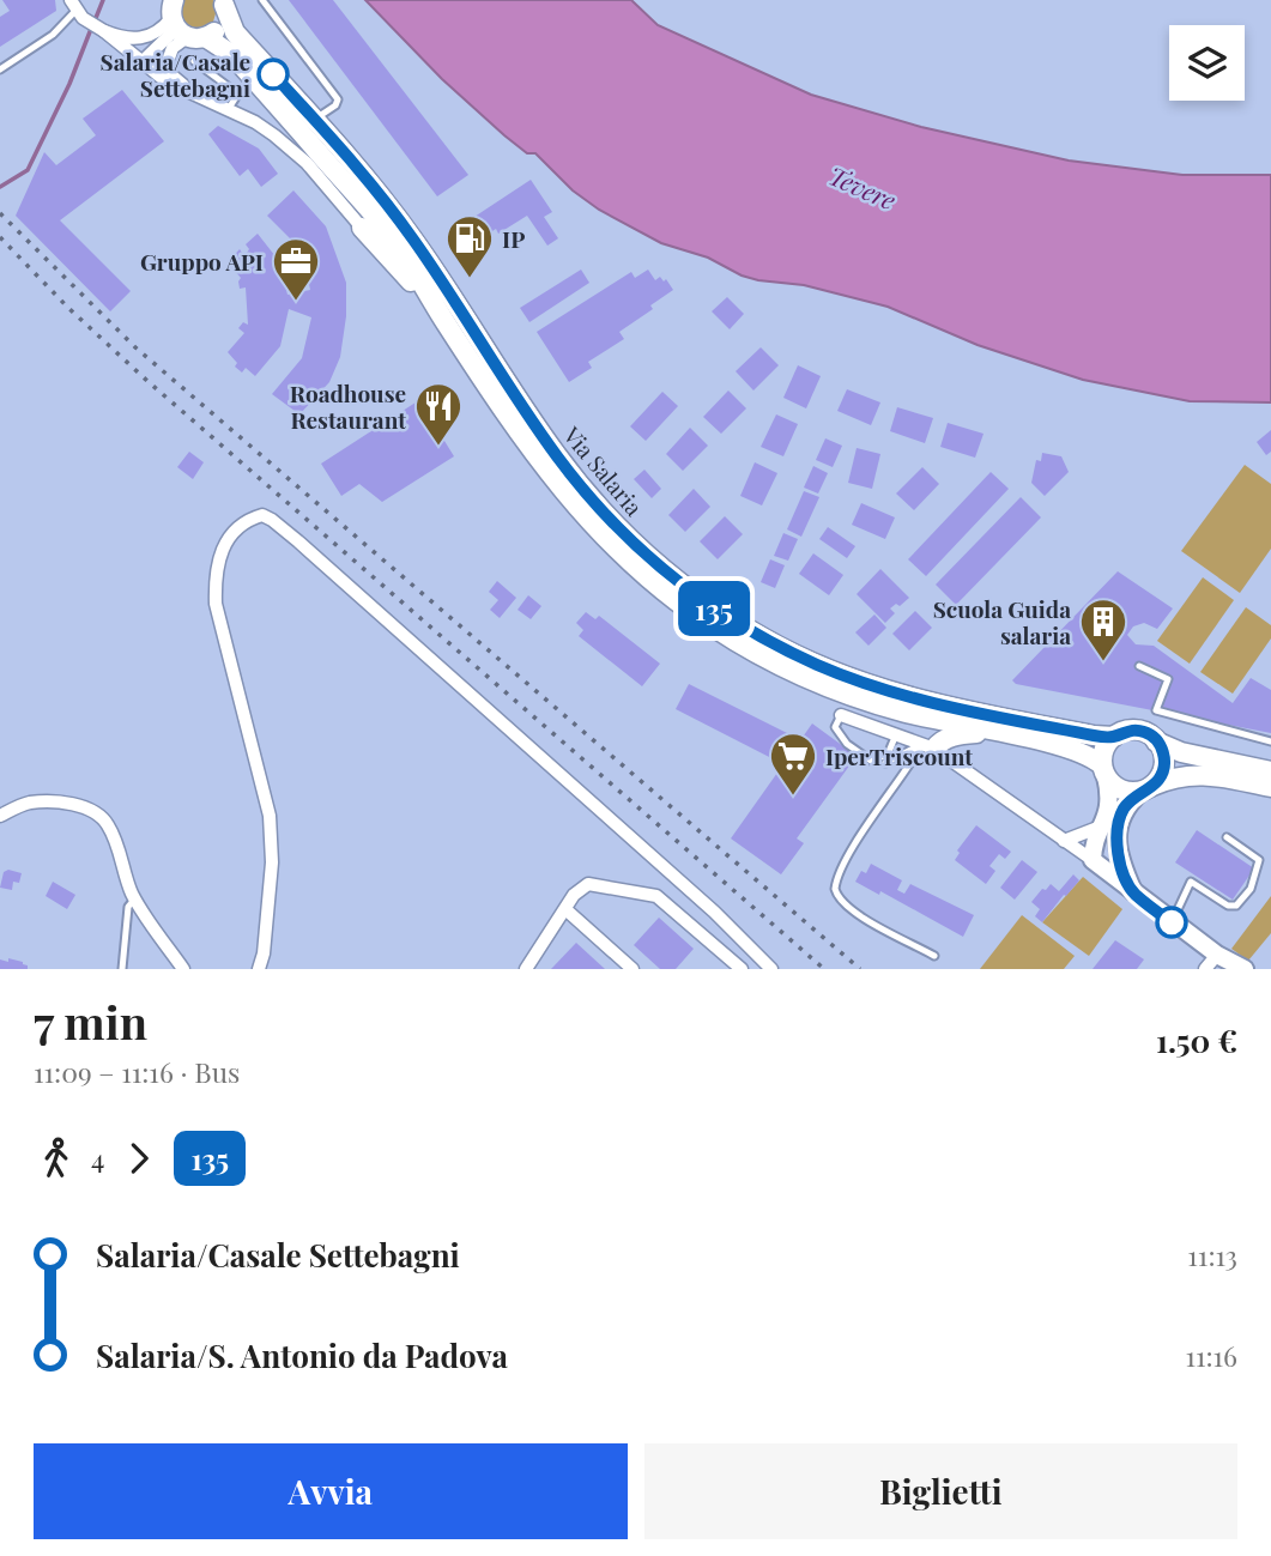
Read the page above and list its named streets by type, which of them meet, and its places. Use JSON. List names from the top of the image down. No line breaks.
{"streets":{"main road":["Via Salaria"]},"water":["Tevere"],"places":{"other":["Salaria/Casale Settebagni"],"fuel station":["IP"],"office":["Gruppo API"],"restaurant":["Roadhouse Restaurant"],"building":["Scuola Guida salaria"],"supermarket":["IperTriscount"]},"lines":["bus line 135"],"page":{"on_map":"135","heading":["7 min","11:09 – 11:16 · Bus","1.50 €"],"legs":["4","135"],"list":[{"name":"Salaria/Casale Settebagni","value":"11:13"},{"name":"Salaria/S. Antonio da Padova","value":"11:16"}],"buttons":["Avvia","Biglietti"]}}
